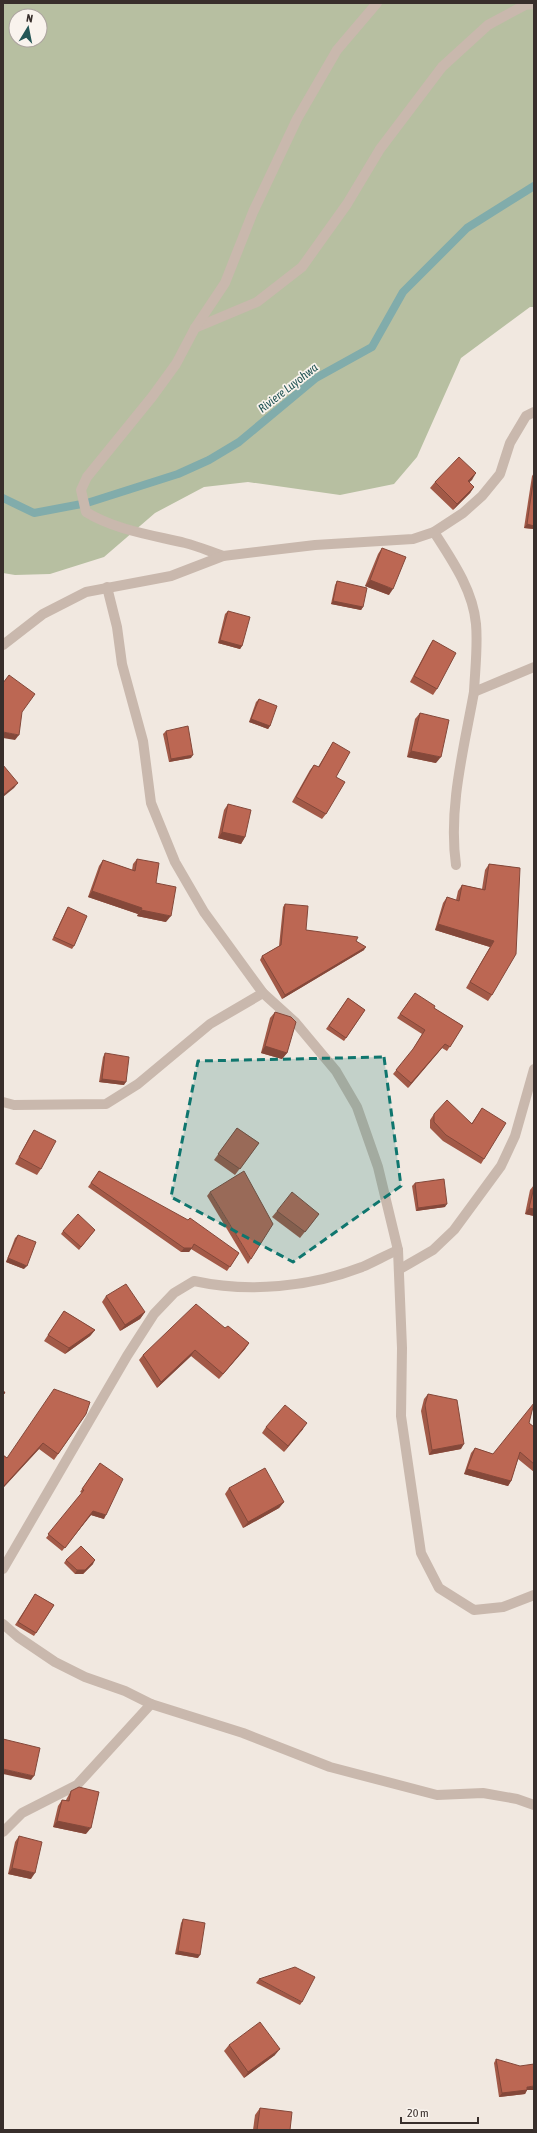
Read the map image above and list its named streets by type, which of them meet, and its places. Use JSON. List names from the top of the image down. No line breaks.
{"water":["Riviere Luyohwa"],"scale_bar":"20 m","north":"top"}
